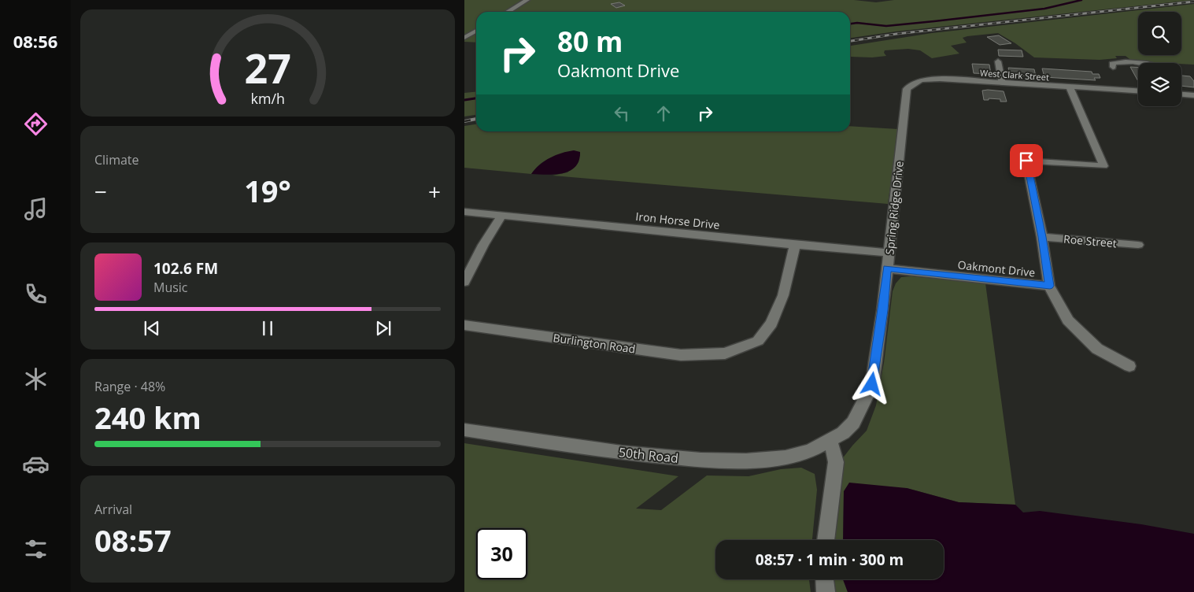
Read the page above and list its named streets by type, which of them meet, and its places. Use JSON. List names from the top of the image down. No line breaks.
{"streets":{"street":["West Clark Street","Spring Ridge Drive","Iron Horse Drive","Roe Street","Oakmont Drive","Burlington Road","50th Road"]},"crossings":[["West Clark Street","Spring Ridge Drive"],["West Clark Street","Oakmont Drive"],["Spring Ridge Drive","Iron Horse Drive"],["Spring Ridge Drive","Oakmont Drive"],["Spring Ridge Drive","50th Road"],["Iron Horse Drive","Burlington Road"],["Roe Street","Oakmont Drive"]],"page":{"tabs":"08:56","turn":["80 m","Oakmont Drive"],"tile":["Climate",["Range · 48%","240 km"],["Arrival","08:57"]],"heat":["−","19°","+"],"song":["102.6 FM","Music"],"limit":"30","trip":"08:57 · 1 min · 300 m","gauge":["27","km/h"]}}
